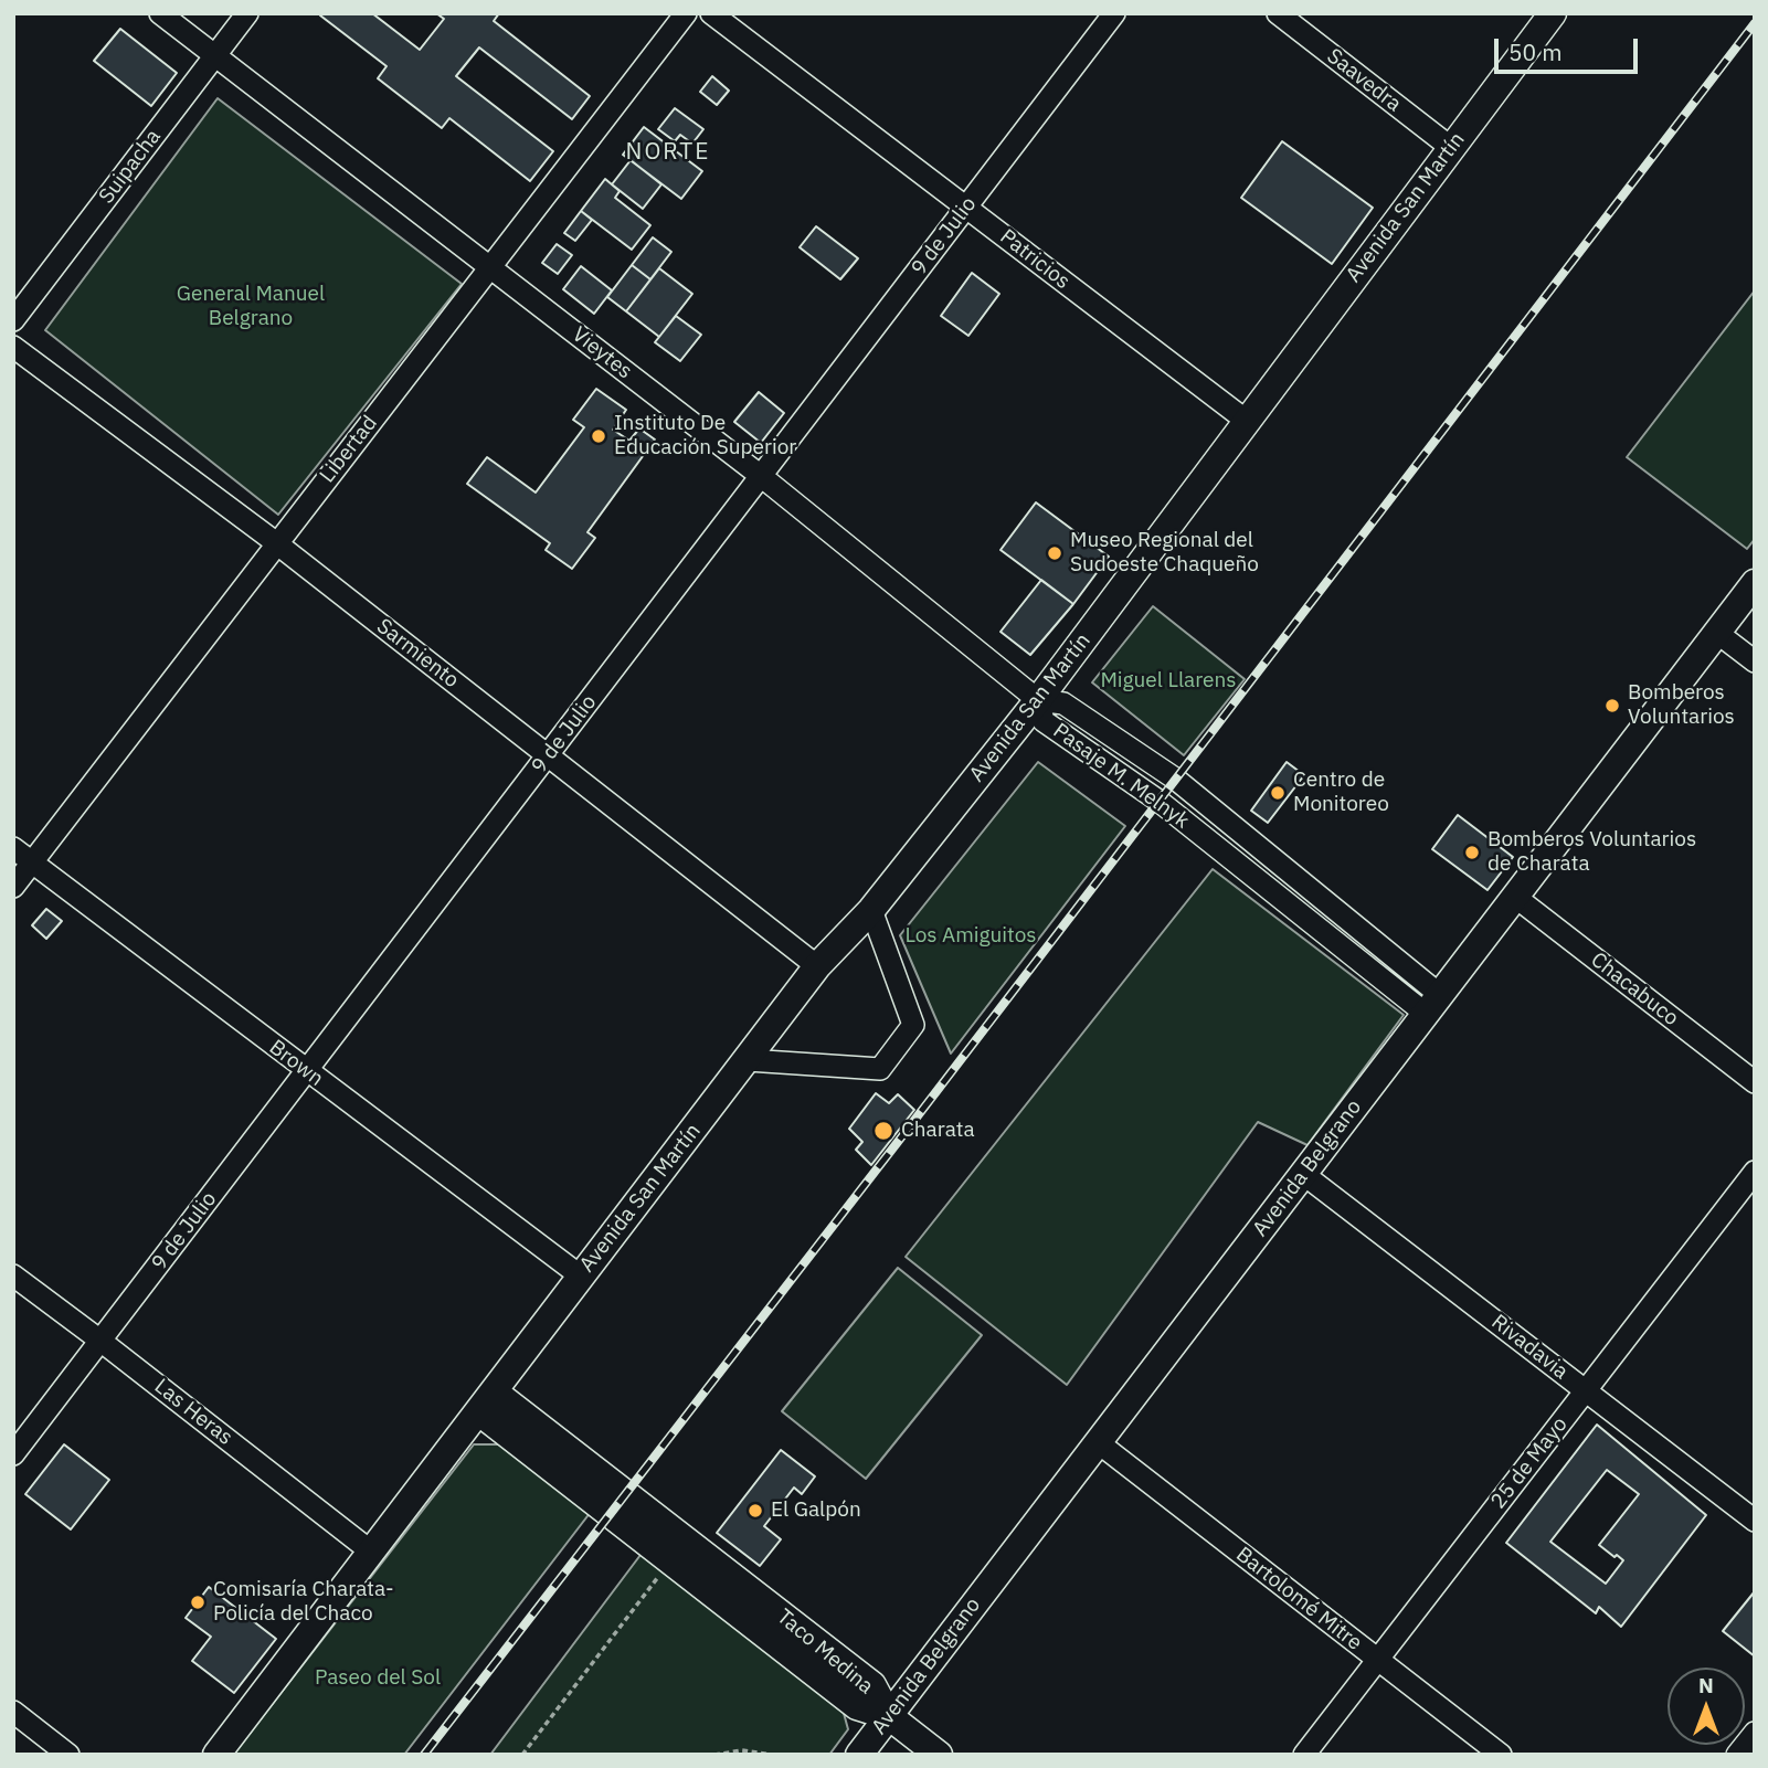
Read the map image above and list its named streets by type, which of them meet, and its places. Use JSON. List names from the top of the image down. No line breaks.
{"streets":{"main road":["Avenida San Martín","Avenida Belgrano","Taco Medina"],"street":["Saavedra","Suipacha","9 de Julio","Patricios","Vieytes","Libertad","Sarmiento","Pasaje M. Melnyk","Chacabuco","Brown","Rivadavia","Las Heras","25 de Mayo","Bartolomé Mitre"]},"crossings":[["Saavedra","Avenida San Martín"],["Suipacha","Vieytes"],["Avenida San Martín","Patricios"],["Avenida San Martín","Vieytes"],["Avenida San Martín","Sarmiento"],["Avenida San Martín","Pasaje M. Melnyk"],["Avenida San Martín","Brown"],["Avenida San Martín","Las Heras"],["Avenida San Martín","Taco Medina"],["9 de Julio","Patricios"],["9 de Julio","Vieytes"],["9 de Julio","Sarmiento"],["9 de Julio","Brown"],["9 de Julio","Las Heras"],["Vieytes","Libertad"],["Vieytes","Pasaje M. Melnyk"],["Libertad","Sarmiento"],["Libertad","Brown"],["Pasaje M. Melnyk","Avenida Belgrano"],["Chacabuco","Avenida Belgrano"],["Avenida Belgrano","Rivadavia"],["Avenida Belgrano","Bartolomé Mitre"],["Avenida Belgrano","Taco Medina"],["Rivadavia","25 de Mayo"],["25 de Mayo","Bartolomé Mitre"]],"districts":["NORTE"],"parks":["General Manuel Belgrano","Miguel Llarens","Los Amiguitos","Paseo del Sol"],"places":["Instituto De Educación Superior","Museo Regional del Sudoeste Chaqueño","Bomberos Voluntarios","Centro de Monitoreo","Bomberos Voluntarios de Charata","Charata","El Galpón","Comisaría Charata- Policía del Chaco"],"scale_bar":"50 m","north":"top"}
